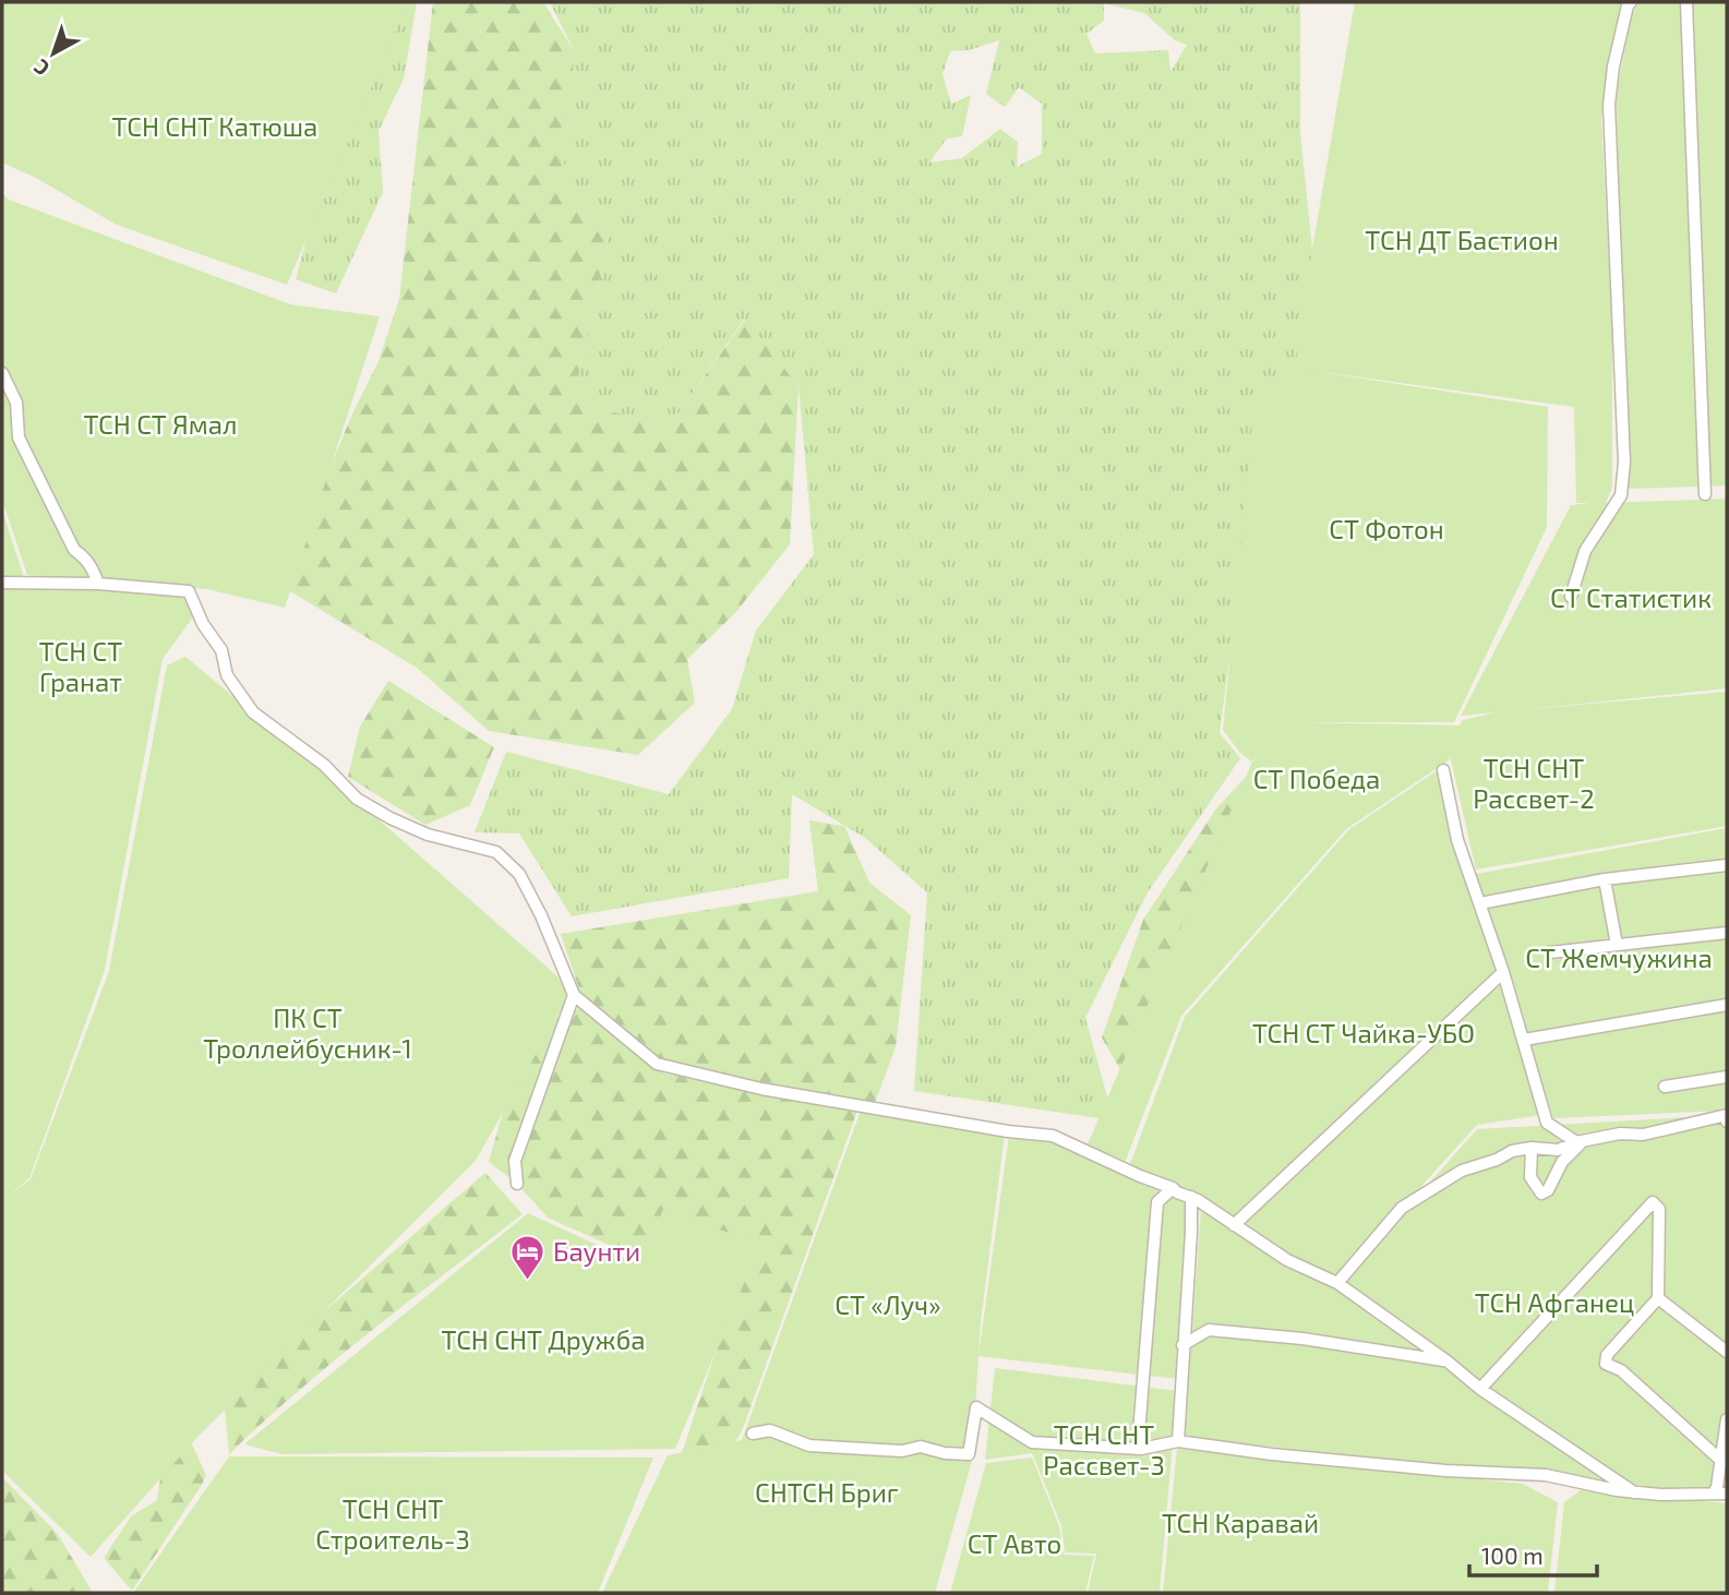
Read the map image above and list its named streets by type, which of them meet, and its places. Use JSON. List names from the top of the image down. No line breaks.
{"parks":["ТСН СНТ Катюша","ТСН ДТ Бастион","ТСН СТ Ямал","СТ Фотон","СТ Статистик","ТСН СТ Гранат","ТСН СНТ Рассвет-2","СТ Победа","СТ Жемчужина","ПК СТ Троллейбусник-1","ТСН СТ Чайка-УБО","ТСН Афганец","СТ «Луч»","ТСН СНТ Дружба","ТСН СНТ Рассвет-3","СНТСН Бриг","ТСН СНТ Строитель-3","ТСН Каравай","СТ Авто"],"places":{"hotel":["Баунти"]},"scale_bar":"100 m","north":"bottom left"}
